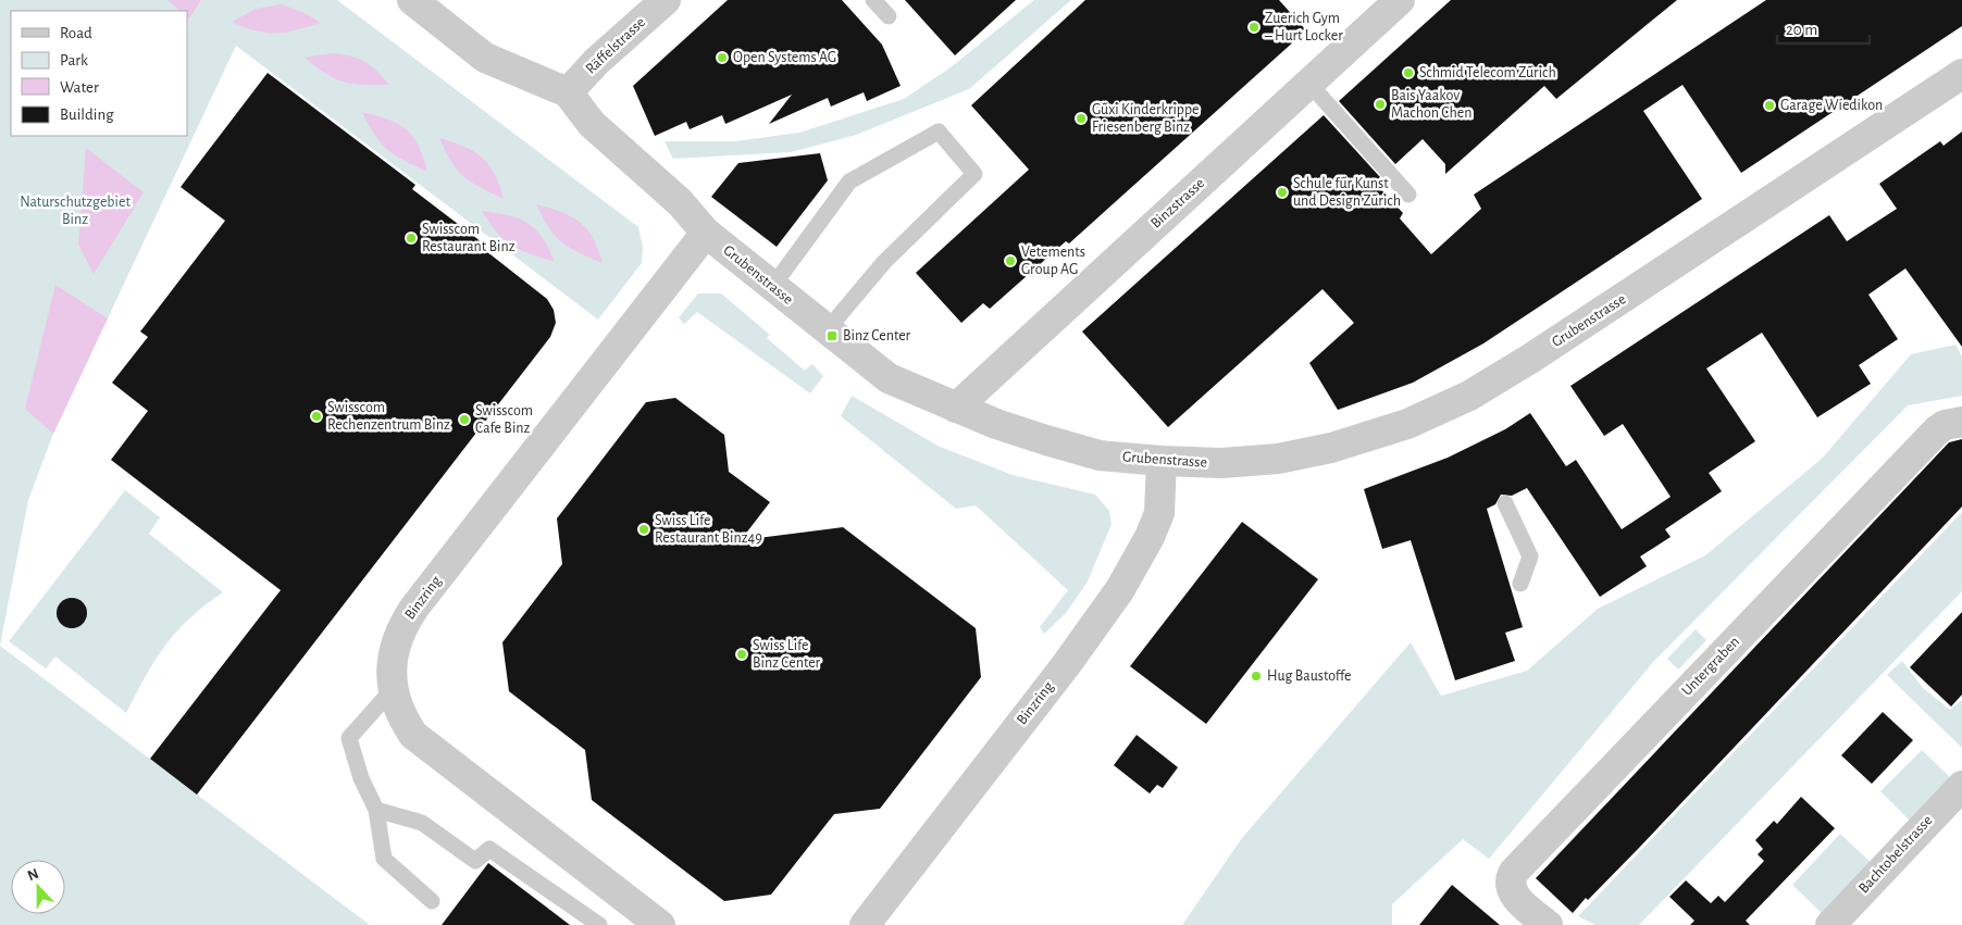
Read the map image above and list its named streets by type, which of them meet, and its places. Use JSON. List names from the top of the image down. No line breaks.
{"streets":{"street":["Räffelstrasse","Binzstrasse","Grubenstrasse","Binzring","Untergraben","Bachtobelstrasse"]},"crossings":[["Räffelstrasse","Grubenstrasse"],["Binzstrasse","Grubenstrasse"],["Grubenstrasse","Binzring"]],"parks":["Naturschutzgebiet Binz"],"places":{"other":["Zuerich Gym – Hurt Locker","Open Systems AG","Schmid Telecom Zürich","Bais Yaakov Machon Chen","Garage Wiedikon","Güxi Kinderkrippe Friesenberg Binz","Schule für Kunst und Design Zürich","Swisscom Restaurant Binz","Vetements Group AG","Swisscom Rechenzentrum Binz","Swisscom Cafe Binz","Swiss Life Restaurant Binz49","Swiss Life Binz Center","Hug Baustoffe"],"transit":["Binz Center"]},"legend":["Road","Park","Water","Building"],"scale_bar":"20 m","north":"top"}
